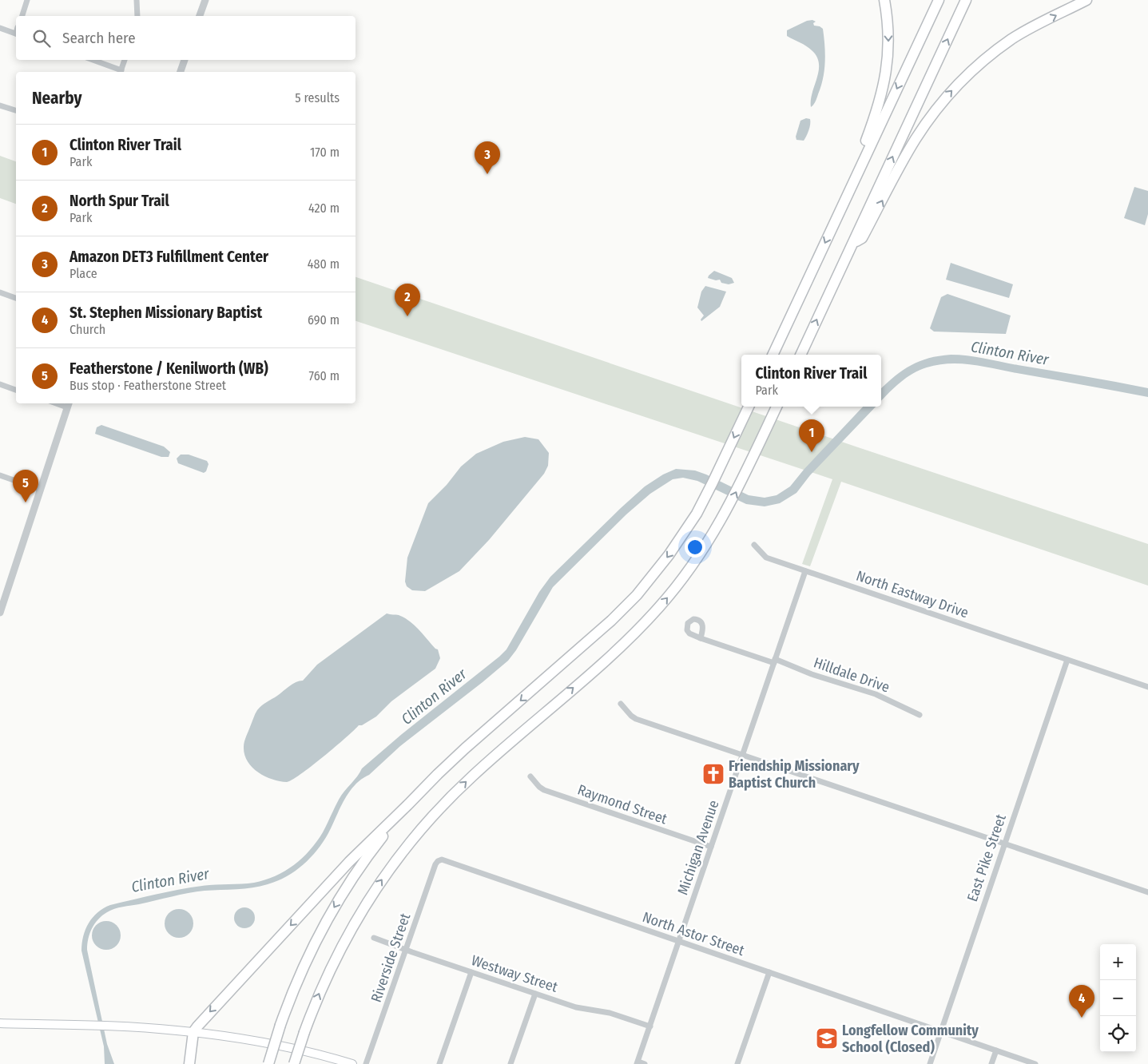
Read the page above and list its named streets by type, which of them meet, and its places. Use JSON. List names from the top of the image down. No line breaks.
{"streets":{"street":["North Eastway Drive","Hilldale Drive","Raymond Street","Michigan Avenue","East Pike Street","North Astor Street","Riverside Street","Westway Street"]},"crossings":[["North Eastway Drive","Michigan Avenue"],["North Eastway Drive","East Pike Street"],["Hilldale Drive","Michigan Avenue"],["Raymond Street","Michigan Avenue"],["Michigan Avenue","North Astor Street"],["Michigan Avenue","Westway Street"],["East Pike Street","North Astor Street"],["North Astor Street","Riverside Street"],["Riverside Street","Westway Street"]],"water":["Clinton River"],"places":{"church":["Friendship Missionary Baptist Church"],"school or university":["Longfellow Community School (Closed)"]},"page":{"search":"Search here","heading":["Nearby","5 results"],"list":[{"mark":"1","name":"Clinton River Trail","note":"Park","value":"170 m"},{"mark":"2","name":"North Spur Trail","note":"Park","value":"420 m"},{"mark":"3","name":"Amazon DET3 Fulfillment Center","note":"Place","value":"480 m"},{"mark":"4","name":"St. Stephen Missionary Baptist","note":"Church","value":"690 m"},{"mark":"5","name":"Featherstone / Kenilworth (WB)","note":"Bus stop · Featherstone Street","value":"760 m"}],"pins":["3","2","1","5","4"],"popup":["Clinton River Trail","Park"],"map_buttons":["+","−"]}}
